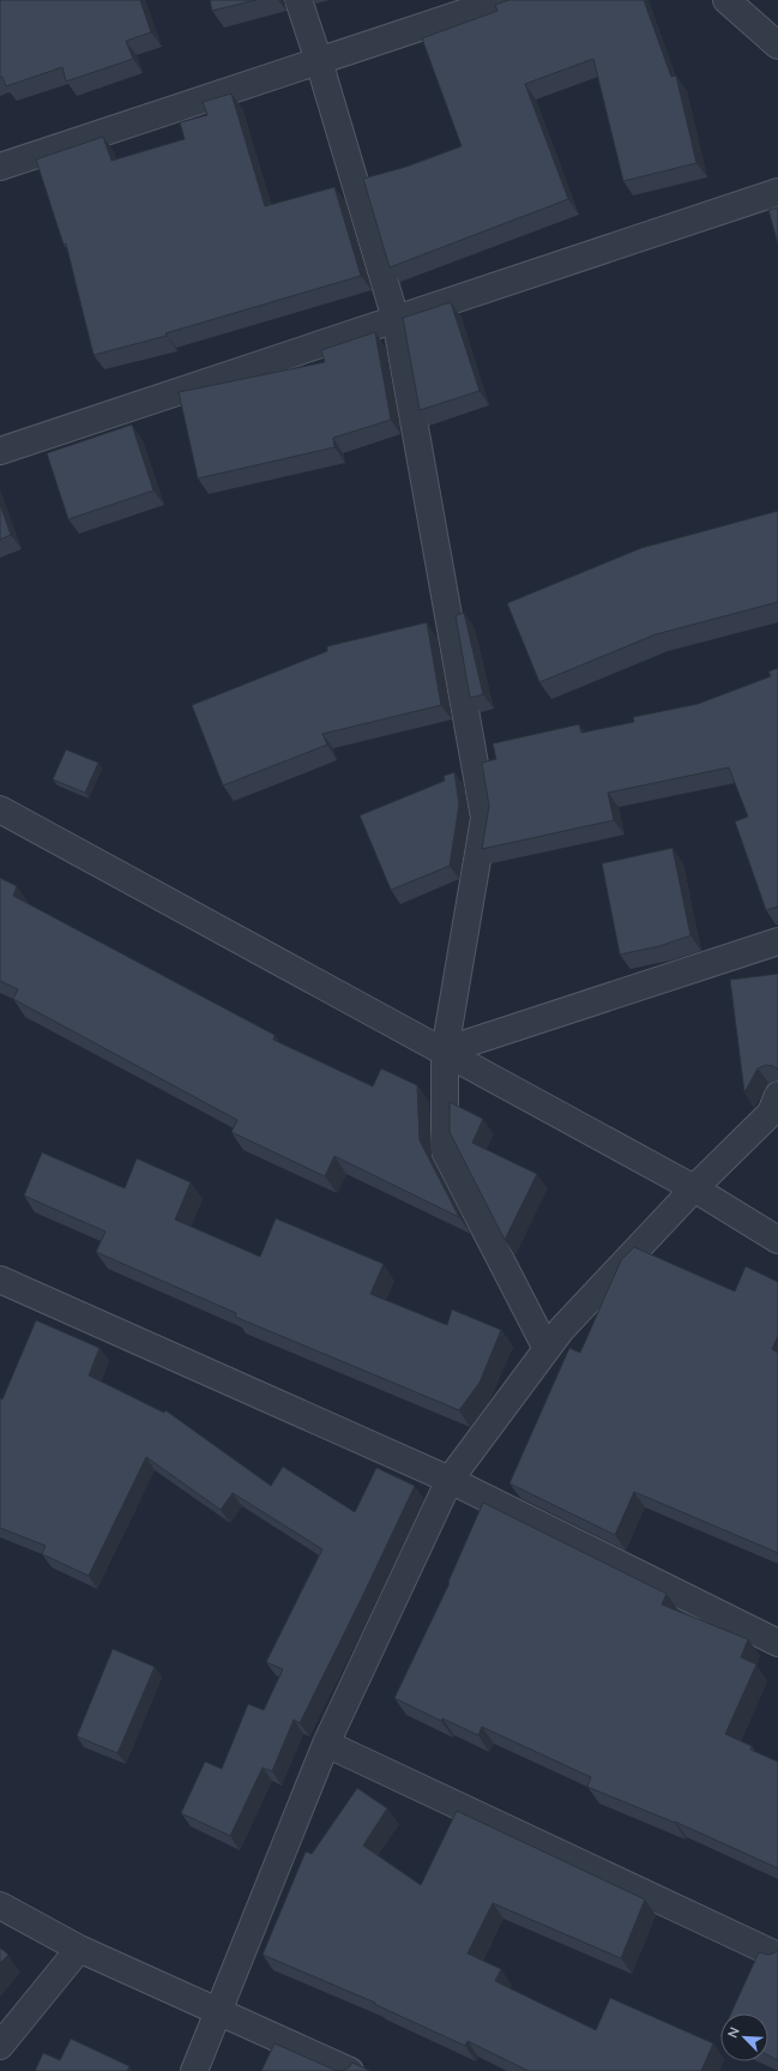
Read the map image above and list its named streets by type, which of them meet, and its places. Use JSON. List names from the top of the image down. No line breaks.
{"north":"top left"}
